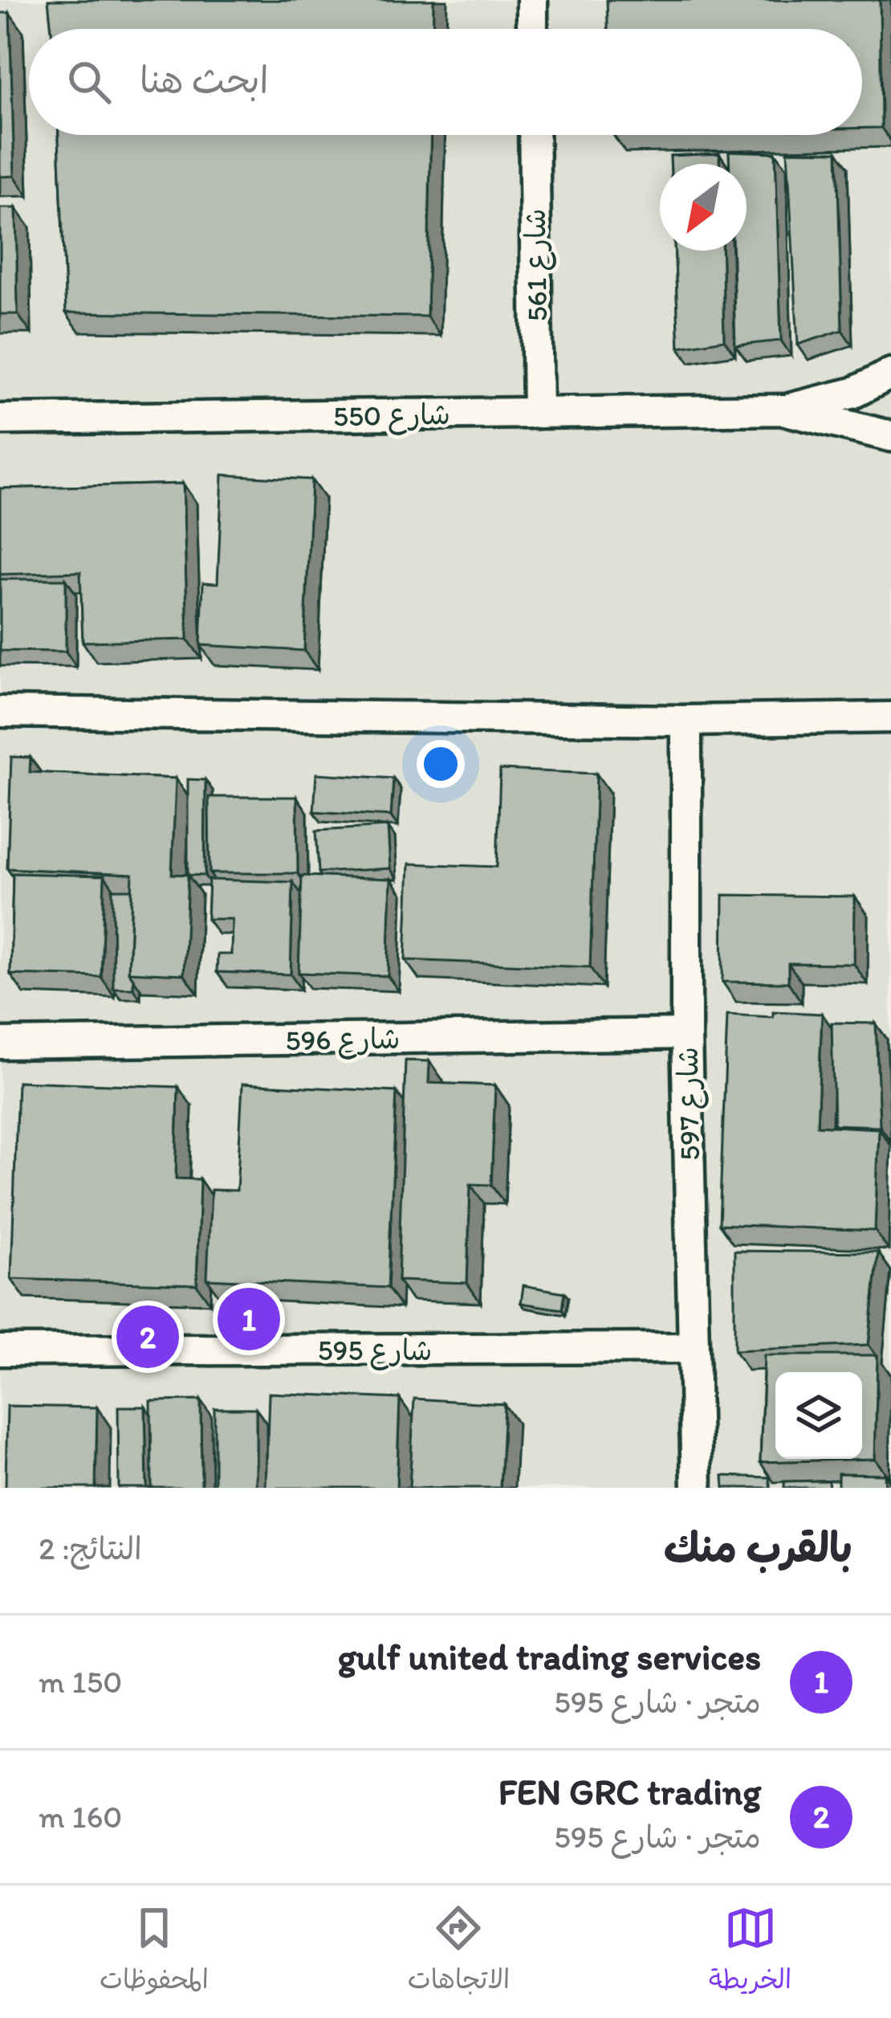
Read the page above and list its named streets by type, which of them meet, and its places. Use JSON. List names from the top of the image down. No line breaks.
{"streets":{"street":["شارع 561","شارع 550","شارع 596","شارع 597","شارع 595"]},"crossings":[["شارع 561","شارع 550"],["شارع 596","شارع 597"],["شارع 597","شارع 595"]],"north":"bottom left","page":{"search":"ابحث هنا","pins":["1","2"],"heading":["بالقرب منك","النتائج: 2"],"list":[{"mark":"1","name":"gulf united trading services","note":"متجر · شارع 595","value":"150 m"},{"mark":"2","name":"FEN GRC trading","note":"متجر · شارع 595","value":"160 m"}],"nav":["الخريطة","الاتجاهات","المحفوظات"]}}
